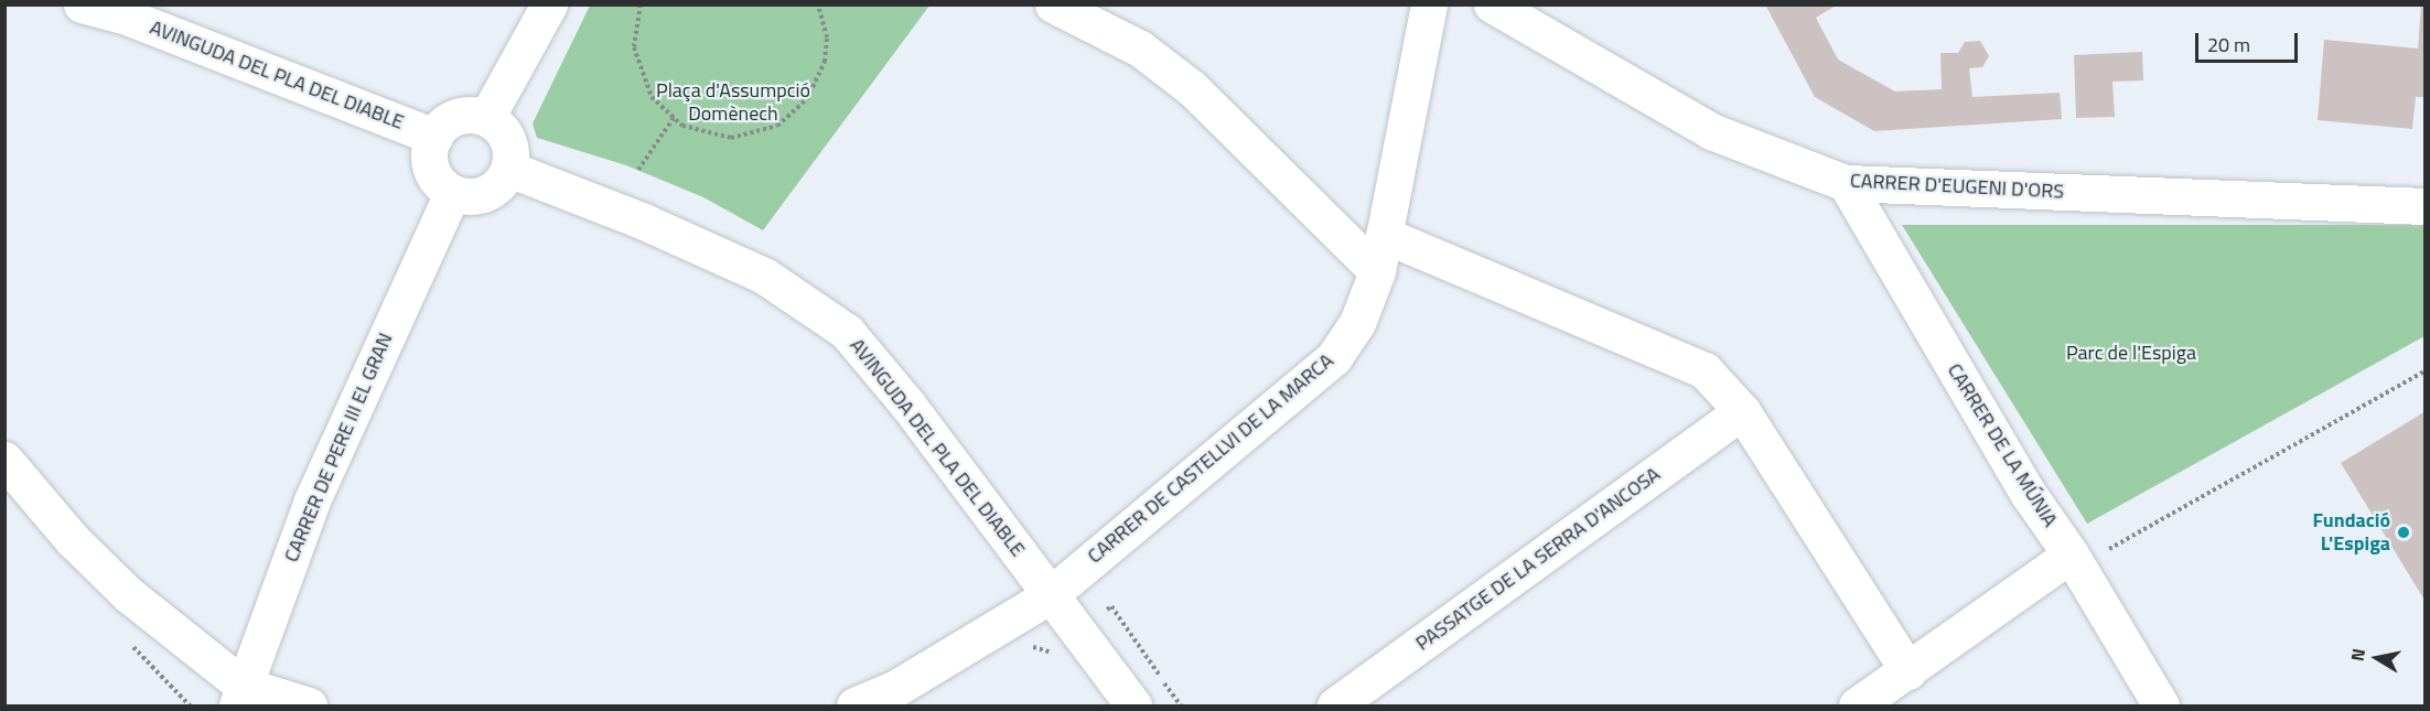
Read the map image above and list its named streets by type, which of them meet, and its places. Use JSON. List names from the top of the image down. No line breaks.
{"streets":{"street":["AVINGUDA DEL PLA DEL DIABLE","CARRER D'EUGENI D'ORS","CARRER DE LA MÚNIA","CARRER DE PERE III EL GRAN","CARRER DE CASTELLVI DE LA MARCA","PASSATGE DE LA SERRA D'ANCOSA"]},"crossings":[["AVINGUDA DEL PLA DEL DIABLE","CARRER DE PERE III EL GRAN"],["AVINGUDA DEL PLA DEL DIABLE","CARRER DE CASTELLVI DE LA MARCA"],["CARRER D'EUGENI D'ORS","CARRER DE LA MÚNIA"]],"parks":["Plaça d'Assumpció Domènech","Parc de l'Espiga"],"places":["Fundació L'Espiga"],"scale_bar":"20 m","north":"left"}
